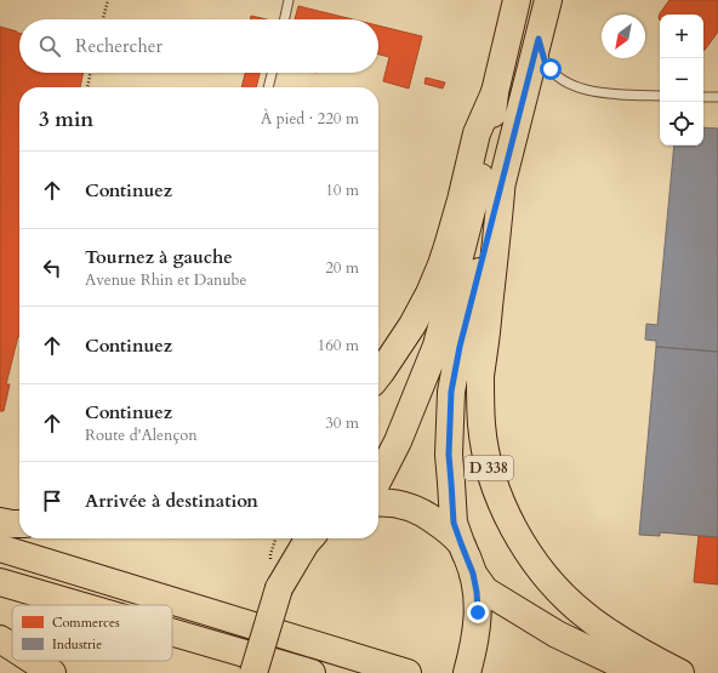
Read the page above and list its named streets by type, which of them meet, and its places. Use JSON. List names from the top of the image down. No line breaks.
{"streets":{"main road":["D 338"]},"legend":["Commerces","Industrie"],"north":"bottom left","page":{"map_buttons":["+","−"],"search":"Rechercher","heading":["3 min","À pied · 220 m"],"list":[["Continuez","10 m"],["Tournez à gauche","Avenue Rhin et Danube","20 m"],["Continuez","160 m"],["Continuez","Route d'Alençon","30 m"],"Arrivée à destination"]}}
